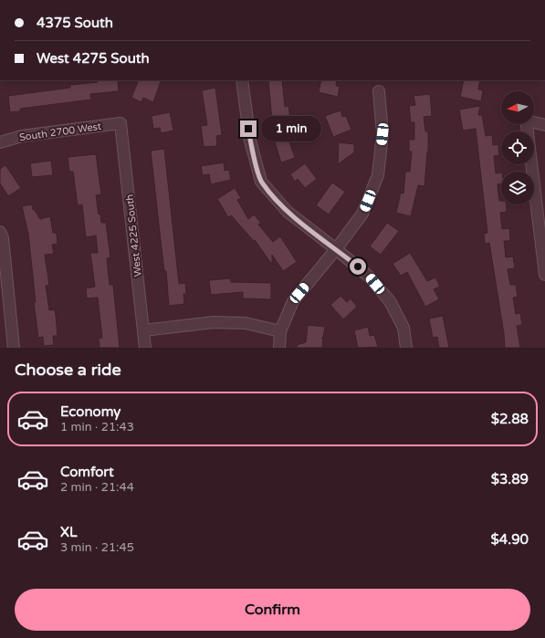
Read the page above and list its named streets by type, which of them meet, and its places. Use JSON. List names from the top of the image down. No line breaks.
{"streets":{"street":["South 2700 West","West 4225 South"]},"crossings":[["South 2700 West","West 4225 South"]],"north":"left","page":{"banner":["4375 South","West 4275 South"],"bubble":"1 min","heading":"Choose a ride","list":[{"name":"Economy","note":"1 min · 21:43","value":"$2.88"},{"name":"Comfort","note":"2 min · 21:44","value":"$3.89"},{"name":"XL","note":"3 min · 21:45","value":"$4.90"}],"buttons":"Confirm"}}
